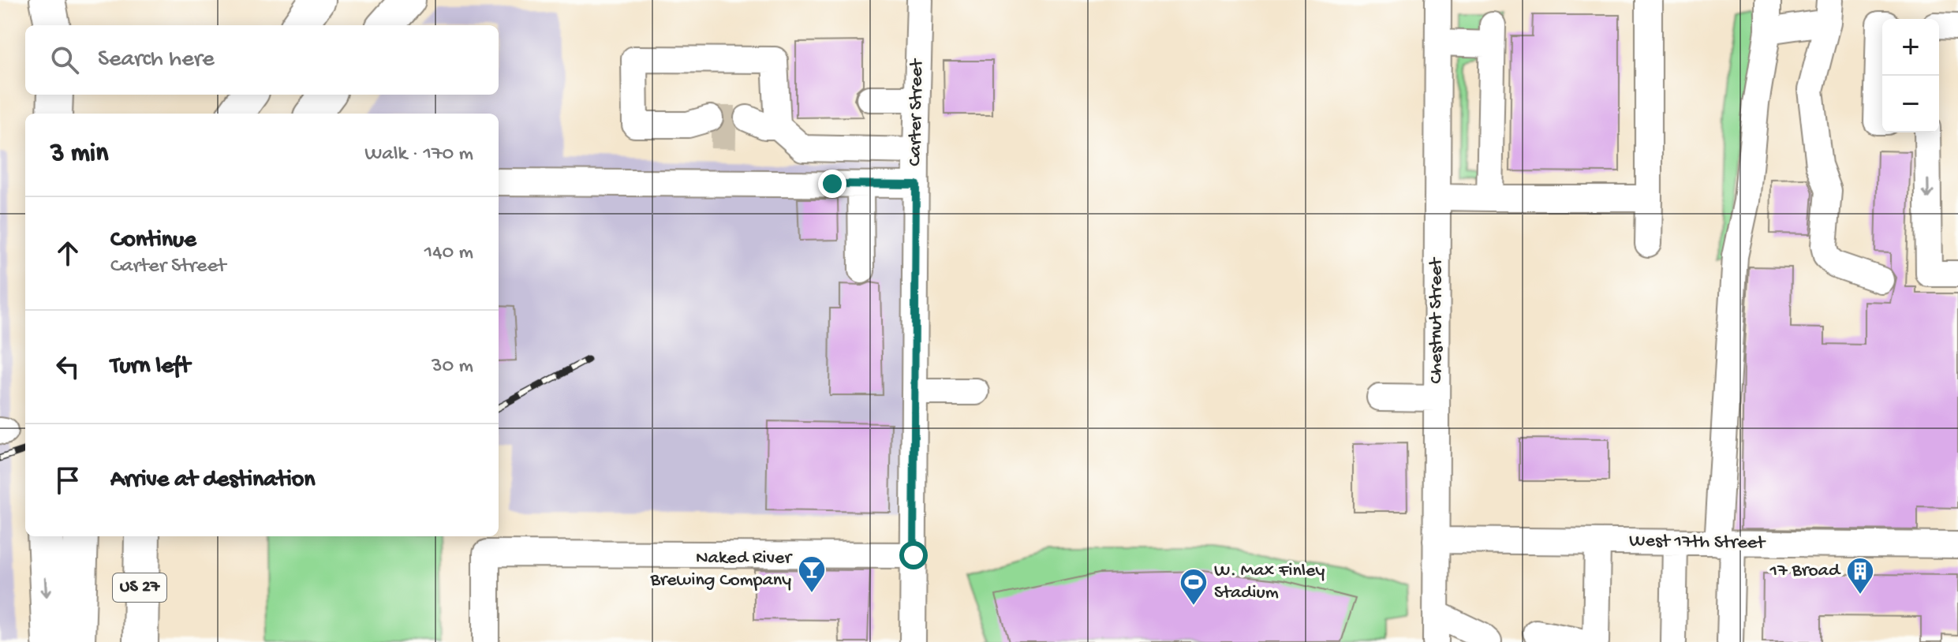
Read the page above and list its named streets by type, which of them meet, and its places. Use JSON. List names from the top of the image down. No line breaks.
{"streets":{"highway":["US 27"],"street":["Carter Street","Chestnut Street","West 17th Street"]},"crossings":[["Chestnut Street","West 17th Street"]],"places":{"bar":["Naked River Brewing Company"],"building":["17 Broad"],"sports":["W. Max Finley Stadium"]},"page":{"map_buttons":["+","−"],"search":"Search here","heading":["3 min","Walk · 170 m"],"list":[["Continue","Carter Street","140 m"],["Turn left","30 m"],"Arrive at destination"]}}
